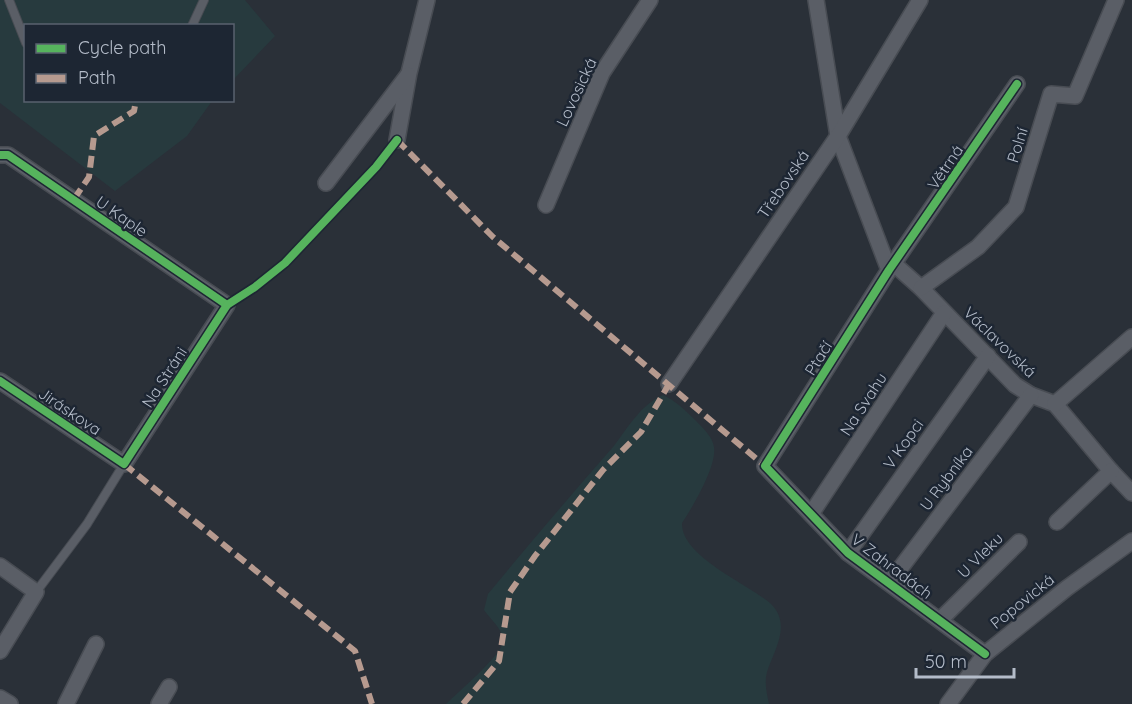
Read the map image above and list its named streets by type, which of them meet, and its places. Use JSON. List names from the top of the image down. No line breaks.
{"streets":{"street":["Lovosická","Polní","Větrná","Třebovská","U Kaple","Václavovská","Ptačí","Na Stráni","Na Svahu","Jiráskova","V Kopci","U Rybníka","U Vleku","V Zahradách","Popovická"]},"crossings":[["Polní","Václavovská"],["Větrná","Václavovská"],["Větrná","Ptačí"],["Třebovská","Václavovská"],["U Kaple","Na Stráni"],["Václavovská","Ptačí"],["Václavovská","Na Svahu"],["Václavovská","V Kopci"],["Václavovská","U Rybníka"],["Ptačí","V Zahradách"],["Na Stráni","Jiráskova"],["Na Svahu","V Zahradách"],["V Kopci","V Zahradách"],["U Rybníka","V Zahradách"],["U Vleku","V Zahradách"],["V Zahradách","Popovická"]],"legend":["Cycle path","Path"],"scale_bar":"50 m"}
